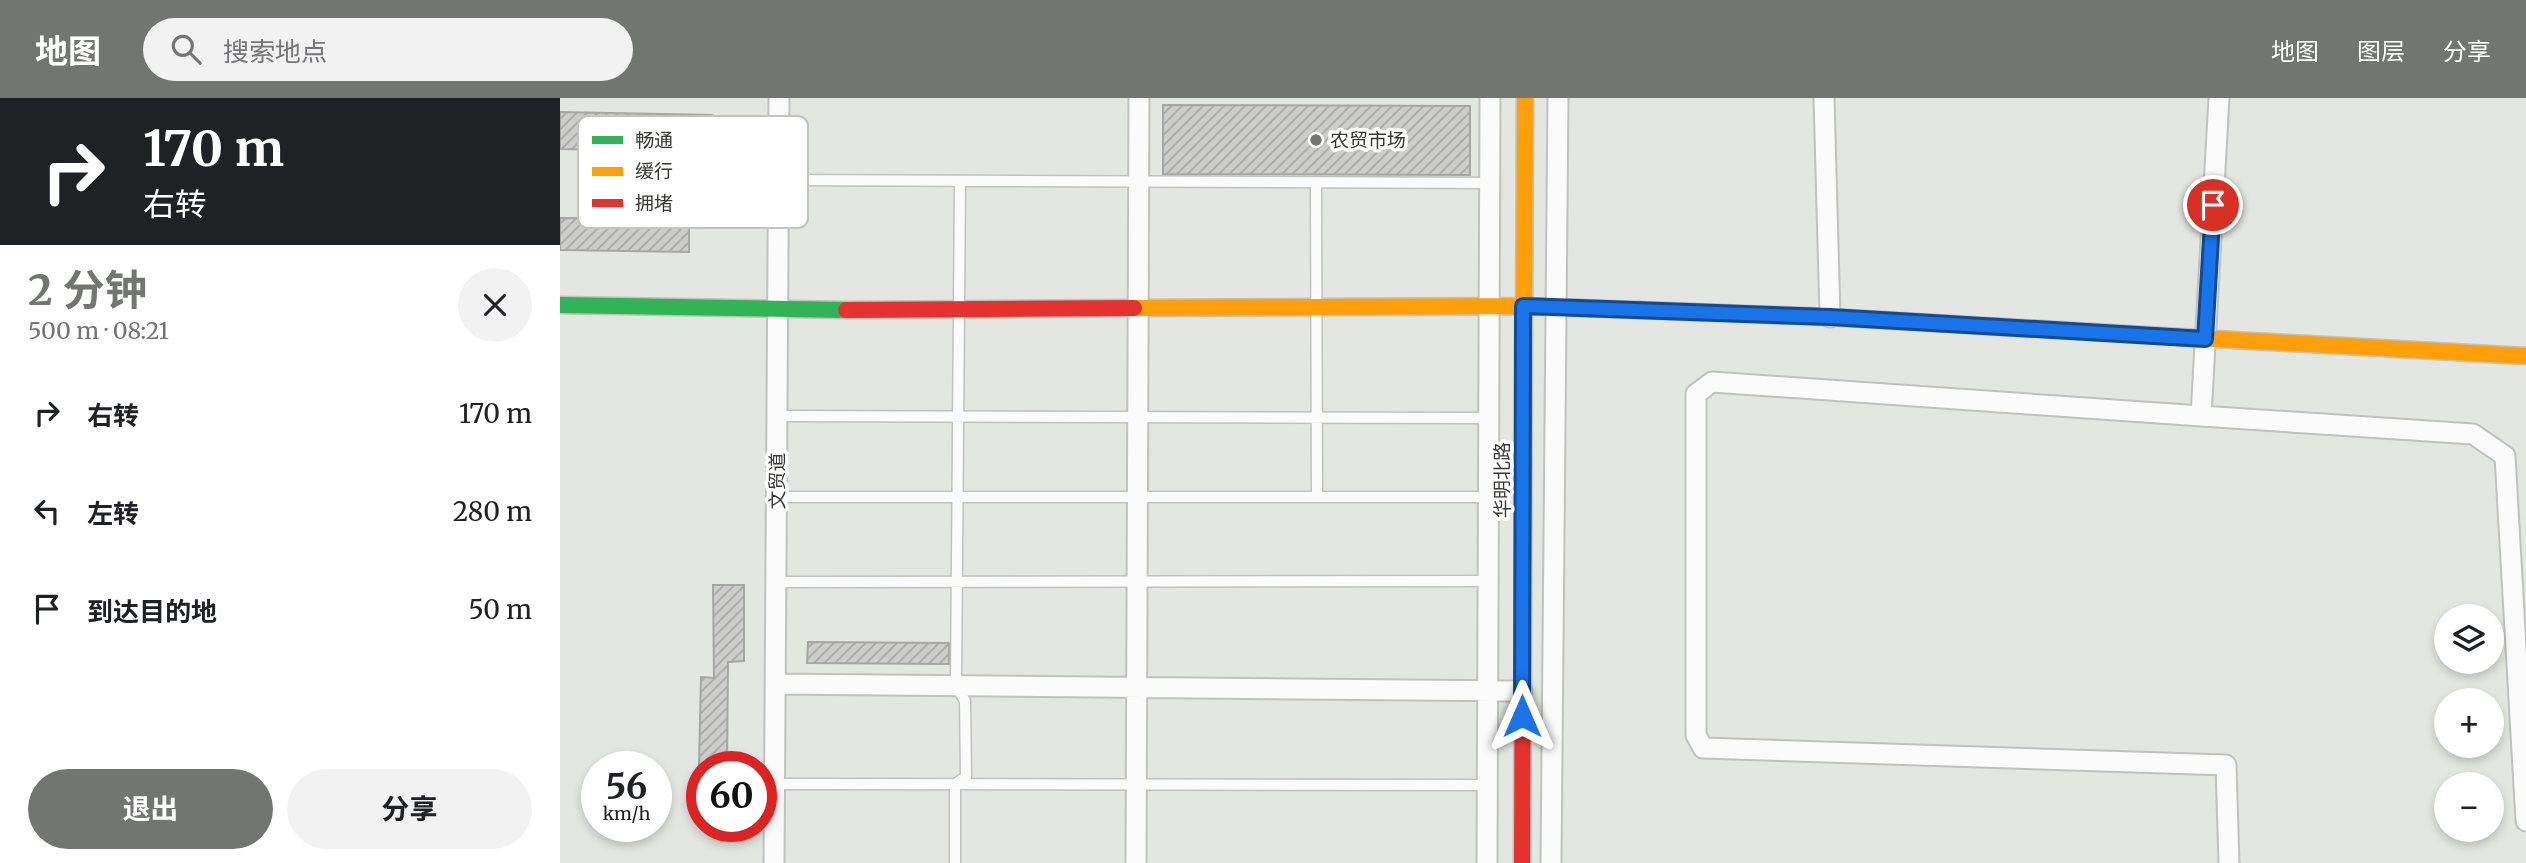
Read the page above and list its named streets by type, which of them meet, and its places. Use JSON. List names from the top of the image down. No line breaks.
{"streets":{"street":["华明北路","文贸道"]},"places":["农贸市场"],"legend":["畅通","缓行","拥堵"],"page":{"header":"地图","search":"搜索地点","nav":["地图","图层","分享"],"turn":["170 m","右转"],"heading":["2 分钟","500 m · 08:21"],"list":[{"name":"右转","value":"170 m"},{"name":"左转","value":"280 m"},{"name":"到达目的地","value":"50 m"}],"map_buttons":["+","−"],"speed":"56 km/h","limit":"60","buttons":["退出","分享"]}}
